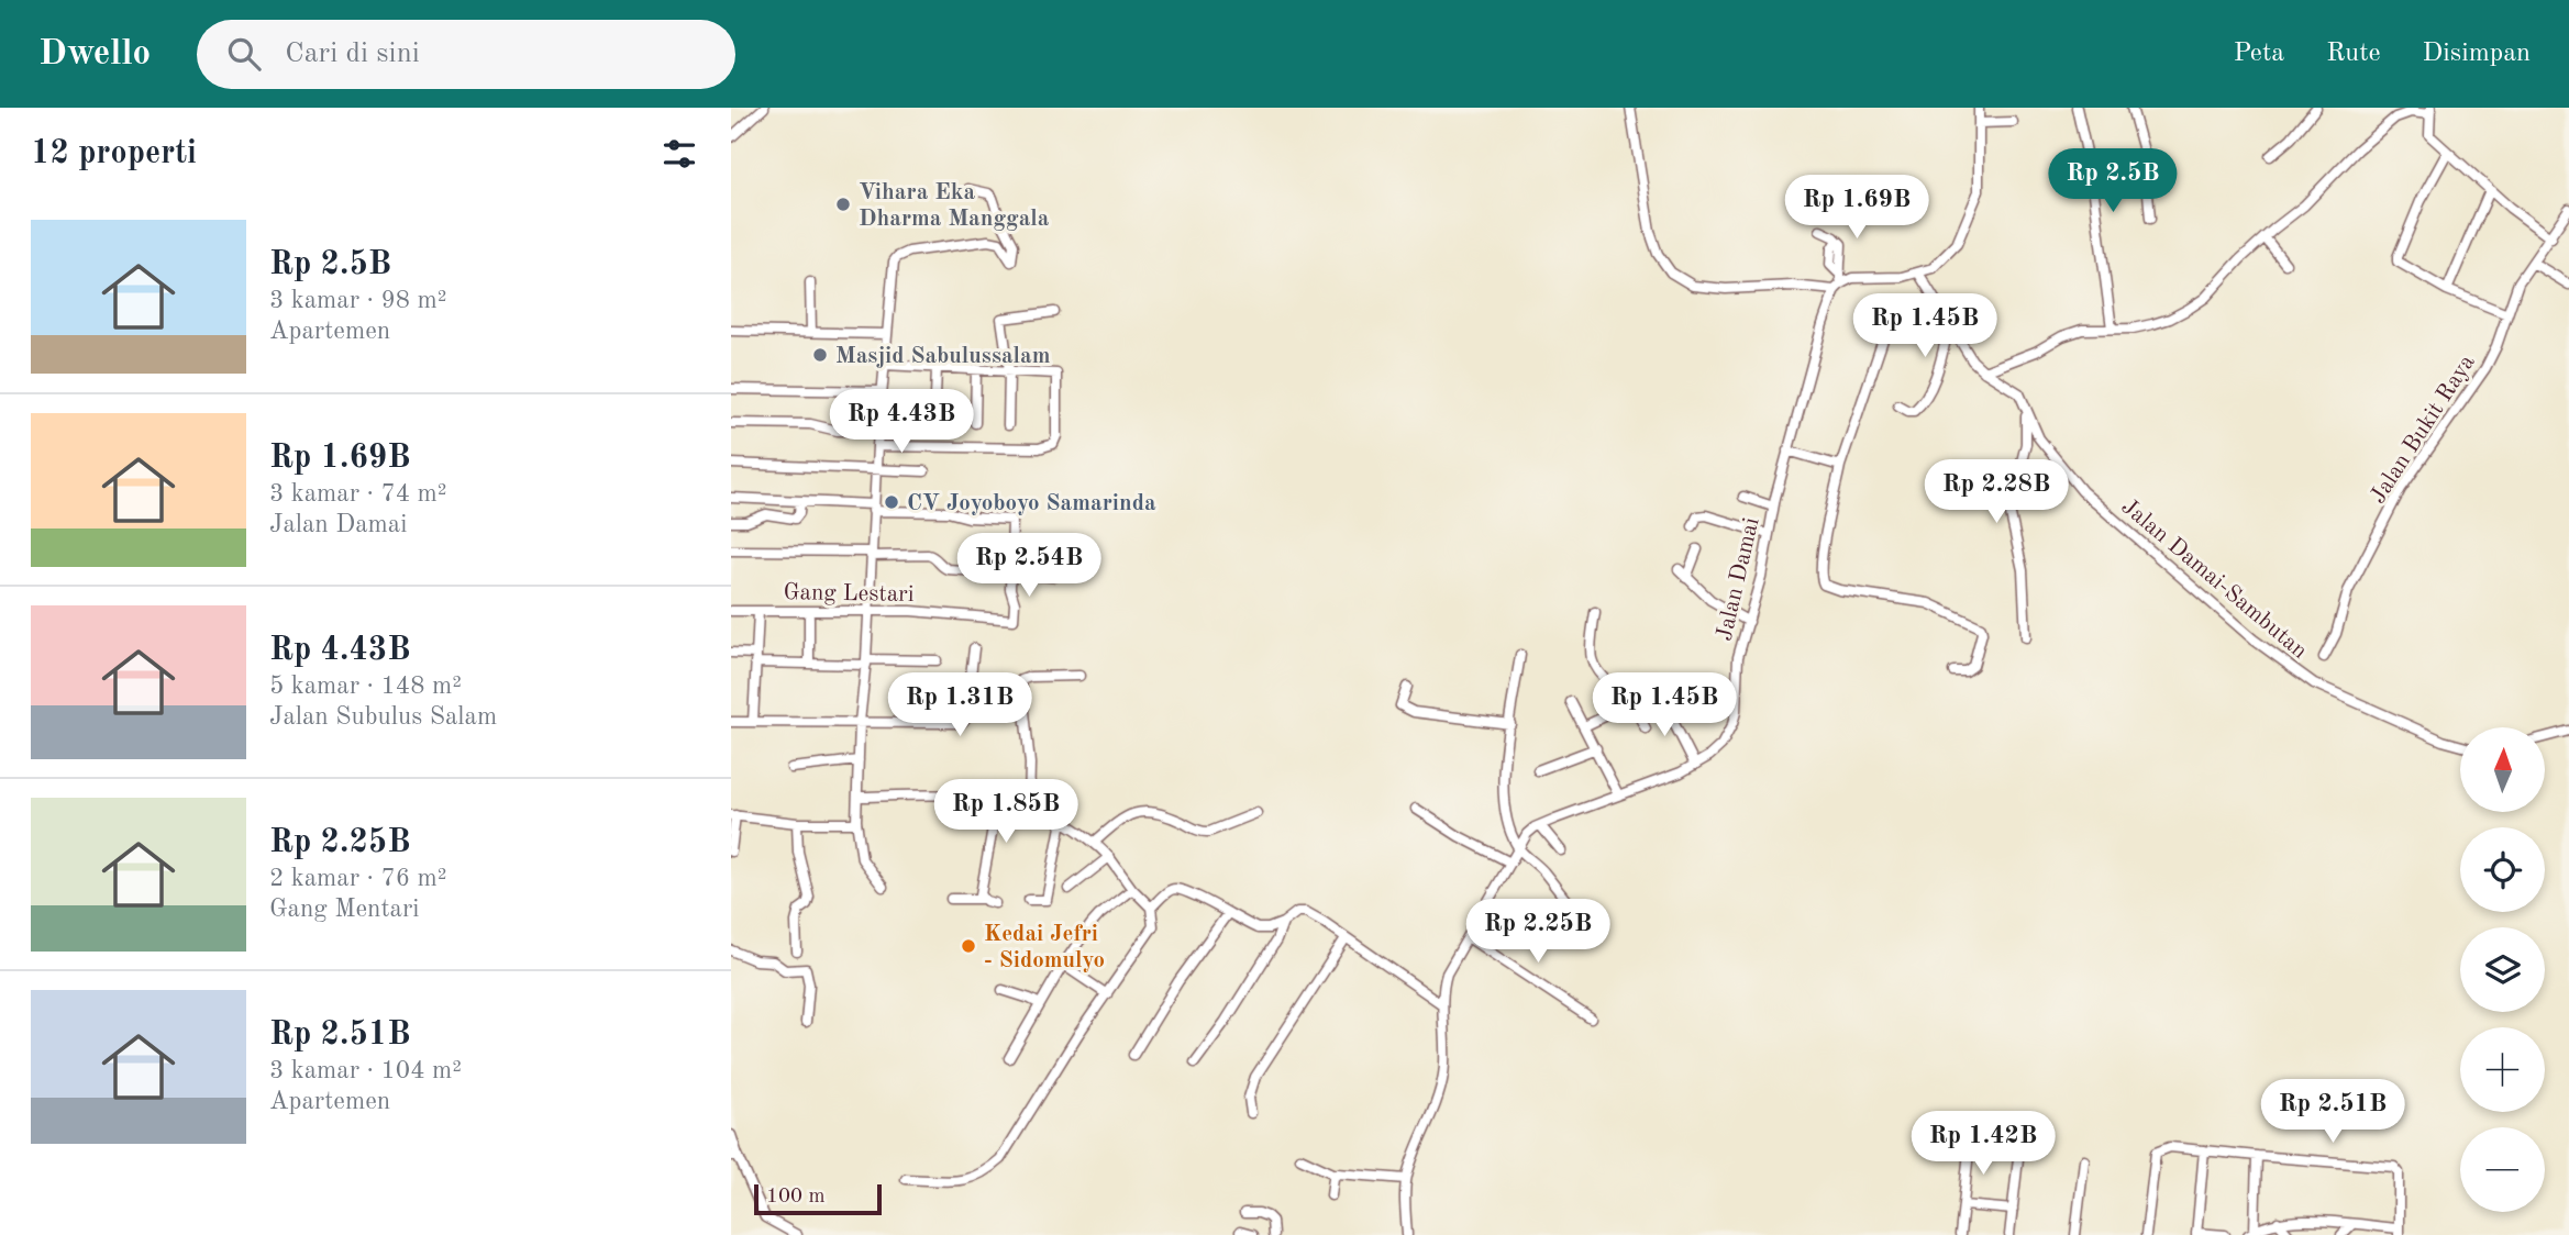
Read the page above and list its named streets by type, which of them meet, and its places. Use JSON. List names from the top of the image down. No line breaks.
{"streets":{"street":["Jalan Bukit Raya","Jalan Damai-Sambutan","Jalan Damai","Gang Lestari"]},"places":["Vihara Eka Dharma Manggala","Masjid Sabulussalam","CV Joyoboyo Samarinda","Kedai Jefri - Sidomulyo"],"scale_bar":"100 m","north":"top","page":{"header":"Dwello","search":"Cari di sini","nav":["Peta","Rute","Disimpan"],"heading":"12 properti","price":["Rp 2.5B","Rp 1.69B","Rp 1.45B","Rp 4.43B","Rp 2.28B","Rp 2.54B","Rp 1.31B","Rp 1.45B","Rp 1.85B","Rp 2.25B","Rp 2.51B","Rp 1.42B"],"list":[{"name":"Rp 2.5B","note":"3 kamar · 98 m² · Apartemen"},{"name":"Rp 1.69B","note":"3 kamar · 74 m² · Jalan Damai"},{"name":"Rp 4.43B","note":"5 kamar · 148 m² · Jalan Subulus Salam"},{"name":"Rp 2.25B","note":"2 kamar · 76 m² · Gang Mentari"},{"name":"Rp 2.51B","note":"3 kamar · 104 m² · Apartemen"}],"map_buttons":["+","−"],"scale":"100 m"}}
